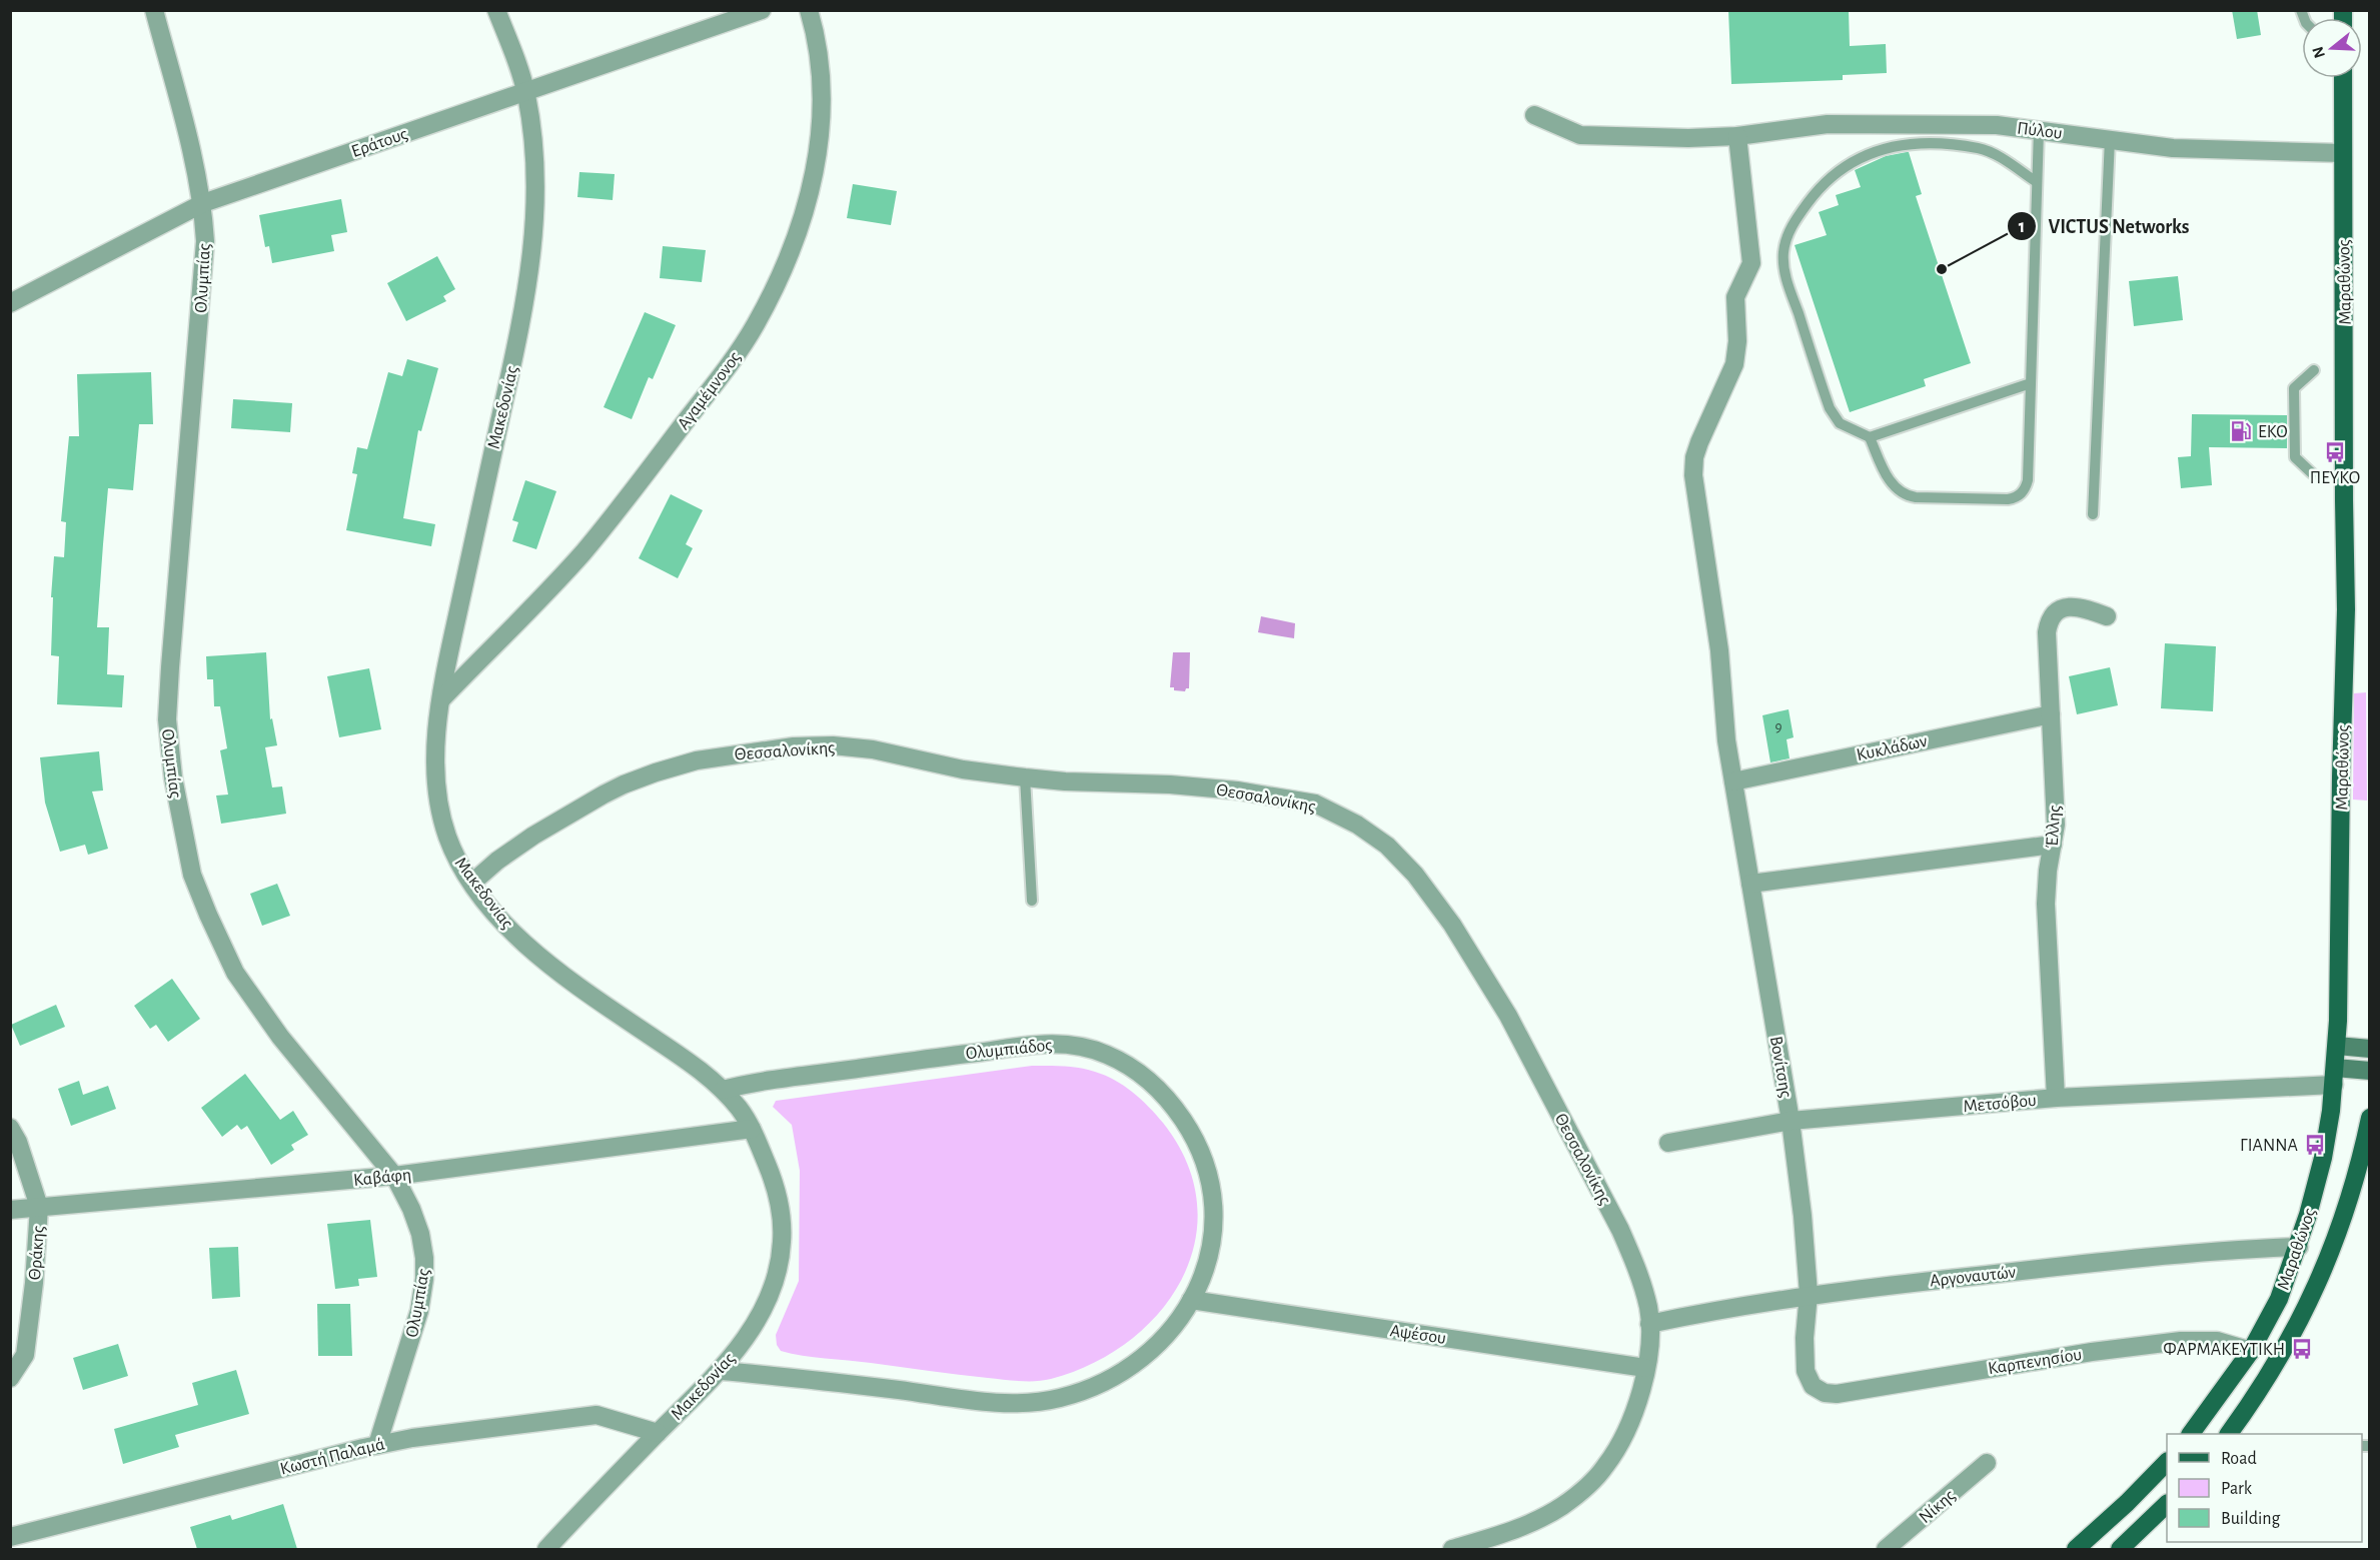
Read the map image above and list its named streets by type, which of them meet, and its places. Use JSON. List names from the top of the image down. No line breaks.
{"streets":{"main road":["Μαραθώνος"],"street":["Πύλου","Εράτους","Ολυμπίας","Αγαμέμνονος","Μακεδονίας","Κυκλάδων","Θεσσαλονίκης","Έλλης","Ολυμπιάδος","Βονίτσης","Μετσόβου","Καβάφη","Θράκης","Αργοναυτών","Αψέσου","Καρπενησίου","Κωστή Παλαμά","Νίκης"]},"crossings":[["Πύλου","Μαραθώνος"],["Πύλου","Βονίτσης"],["Εράτους","Ολυμπίας"],["Εράτους","Μακεδονίας"],["Ολυμπίας","Καβάφη"],["Ολυμπίας","Κωστή Παλαμά"],["Μαραθώνος","Μετσόβου"],["Μαραθώνος","Αργοναυτών"],["Μαραθώνος","Καρπενησίου"],["Αγαμέμνονος","Μακεδονίας"],["Μακεδονίας","Θεσσαλονίκης"],["Μακεδονίας","Ολυμπιάδος"],["Μακεδονίας","Καβάφη"],["Μακεδονίας","Κωστή Παλαμά"],["Κυκλάδων","Έλλης"],["Κυκλάδων","Βονίτσης"],["Θεσσαλονίκης","Αργοναυτών"],["Θεσσαλονίκης","Αψέσου"],["Έλλης","Μετσόβου"],["Ολυμπιάδος","Αψέσου"],["Βονίτσης","Μετσόβου"],["Βονίτσης","Αργοναυτών"],["Βονίτσης","Καρπενησίου"],["Καβάφη","Θράκης"]],"places":{"other":["VICTUS Networks"],"fuel station":["EKO"],"bus stop":["ΠΕΥΚΟ","ΓΙΑΝΝΑ","ΦΑΡΜΑΚΕΥΤΙΚΗ"]},"house_numbers":["9"],"legend":["Road","Park","Building"],"north":"left"}
